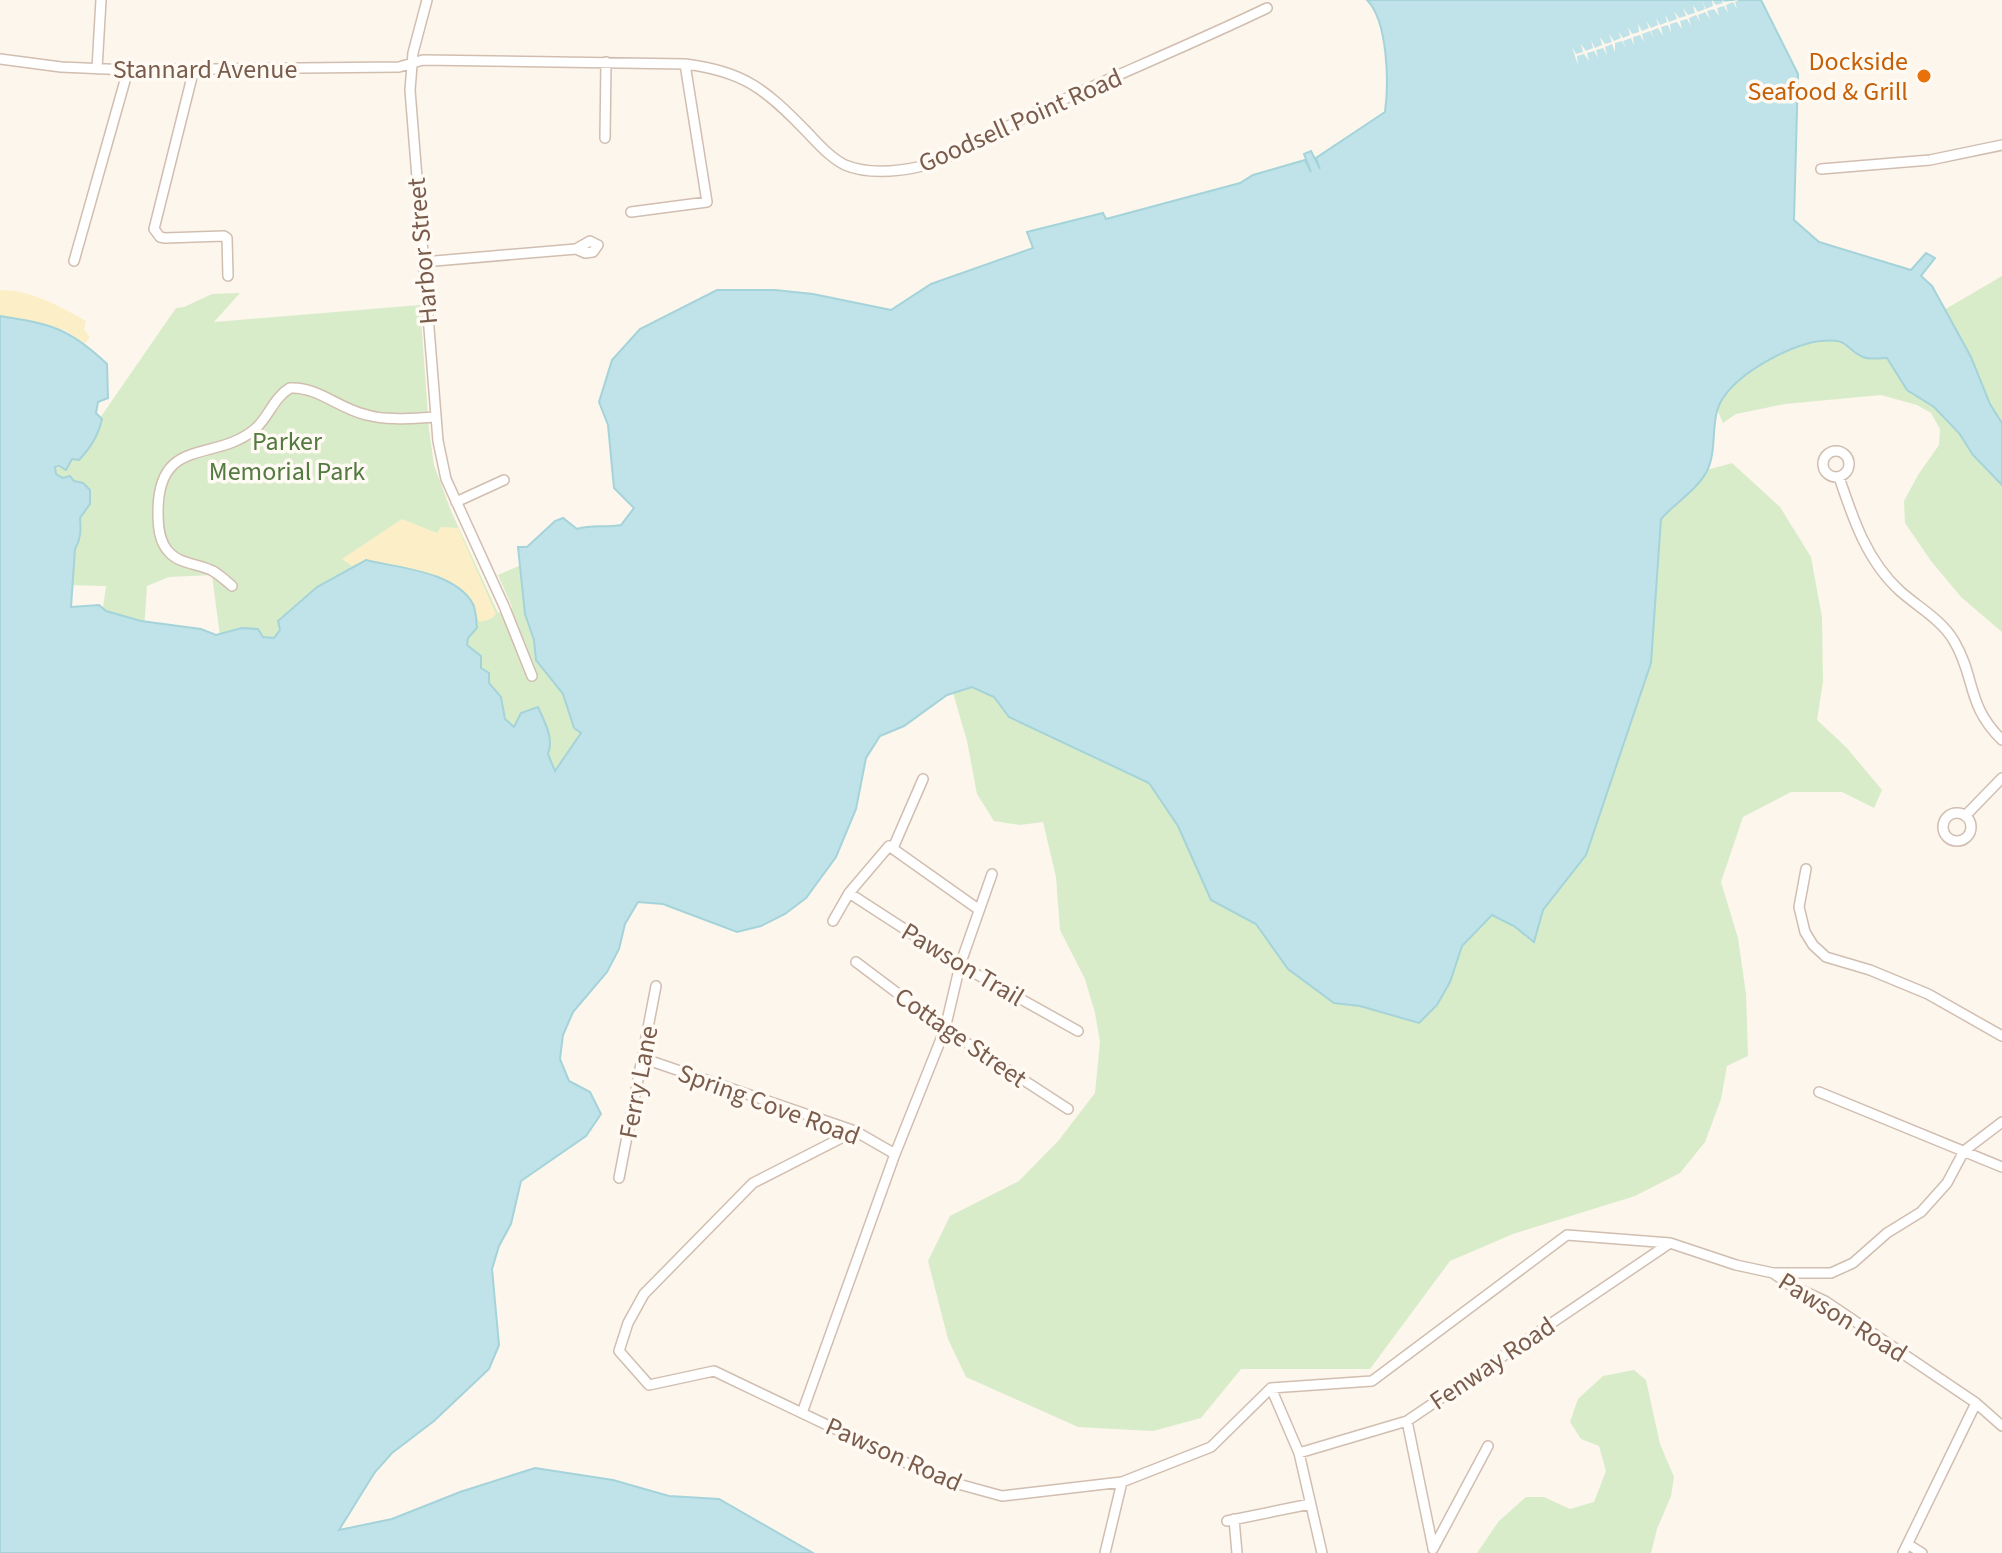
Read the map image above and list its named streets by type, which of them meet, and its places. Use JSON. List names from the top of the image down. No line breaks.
{"streets":{"street":["Stannard Avenue","Goodsell Point Road","Harbor Street","Pawson Trail","Cottage Street","Ferry Lane","Spring Cove Road","Pawson Road","Fenway Road"]},"crossings":[["Stannard Avenue","Goodsell Point Road"],["Stannard Avenue","Harbor Street"],["Goodsell Point Road","Harbor Street"],["Pawson Trail","Pawson Road"],["Cottage Street","Pawson Road"],["Ferry Lane","Spring Cove Road"],["Spring Cove Road","Pawson Road"],["Pawson Road","Fenway Road"]],"parks":["Parker Memorial Park"],"places":["Dockside Seafood & Grill"]}
